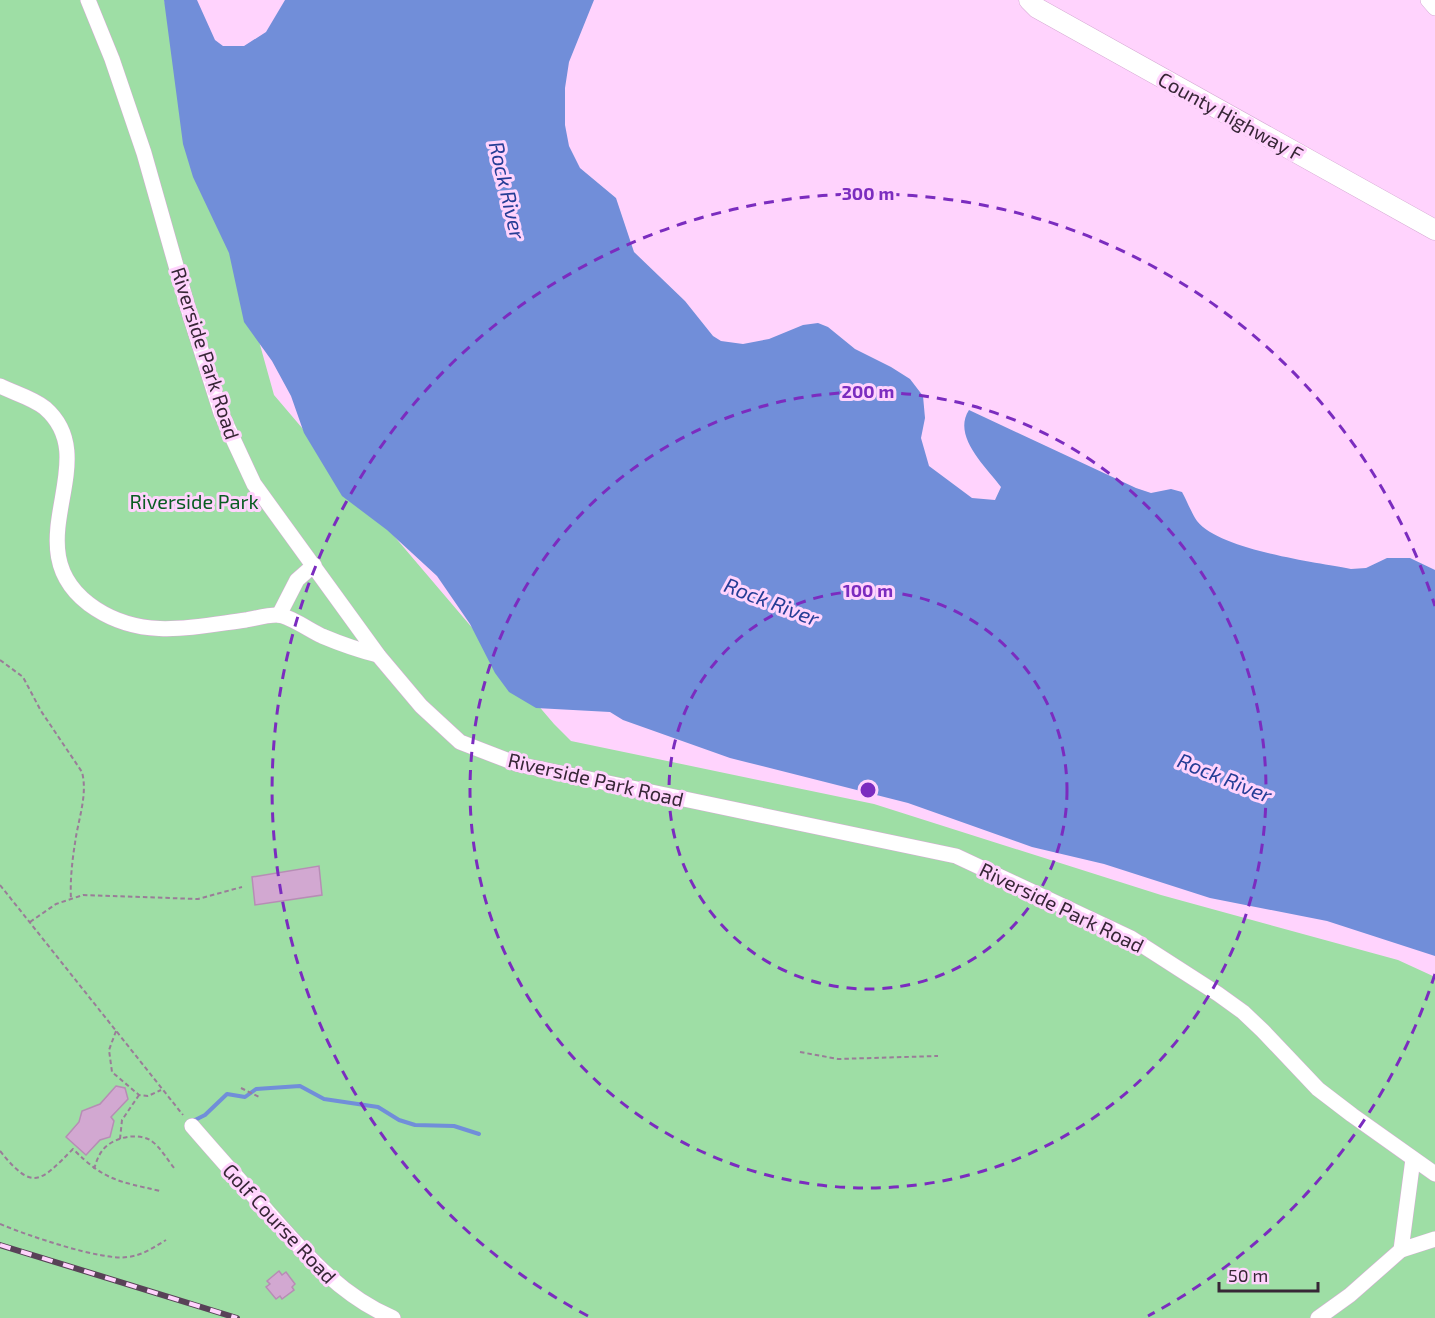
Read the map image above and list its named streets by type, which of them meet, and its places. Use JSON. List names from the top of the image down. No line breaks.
{"streets":{"street":["County Highway F","Riverside Park Road","Golf Course Road"]},"water":["Rock River"],"parks":["Riverside Park"],"scale_bar":"50 m","rings":["300 m","200 m","100 m"]}
